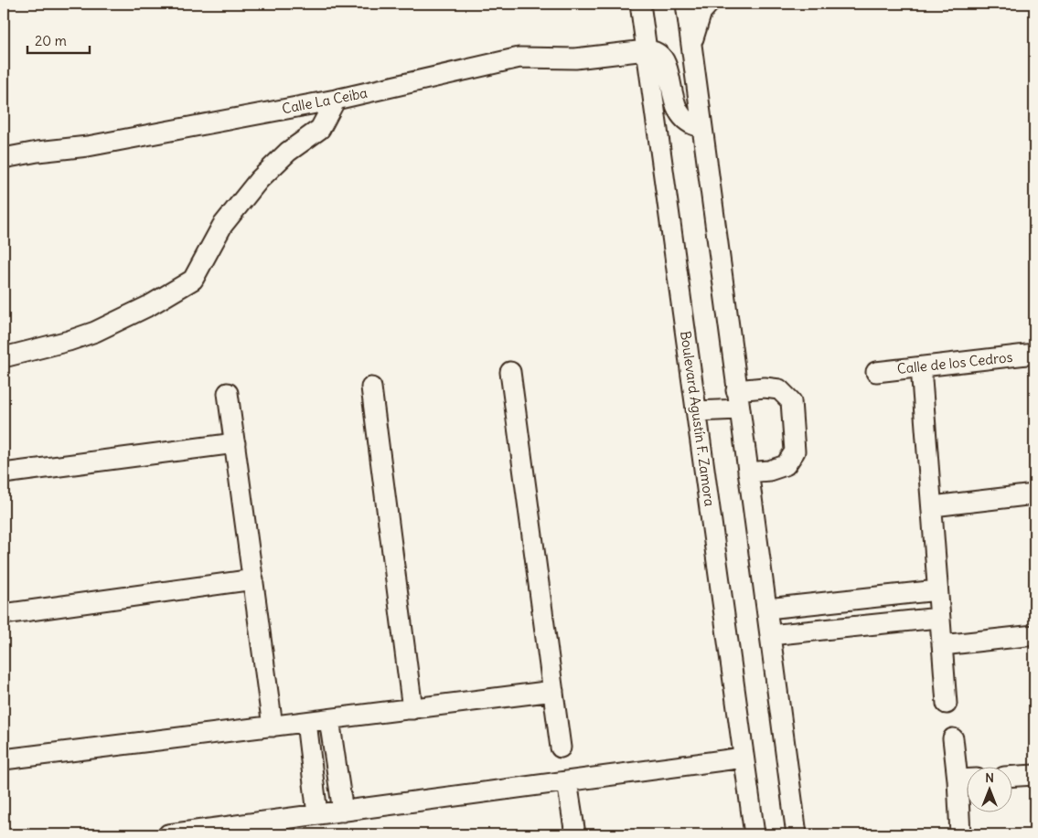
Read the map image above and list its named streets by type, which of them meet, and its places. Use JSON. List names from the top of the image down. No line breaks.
{"streets":{"street":["Calle La Ceiba","Calle de los Cedros","Boulevard Agustín F. Zamora"]},"crossings":[["Calle La Ceiba","Boulevard Agustín F. Zamora"]],"scale_bar":"20 m","north":"top"}
